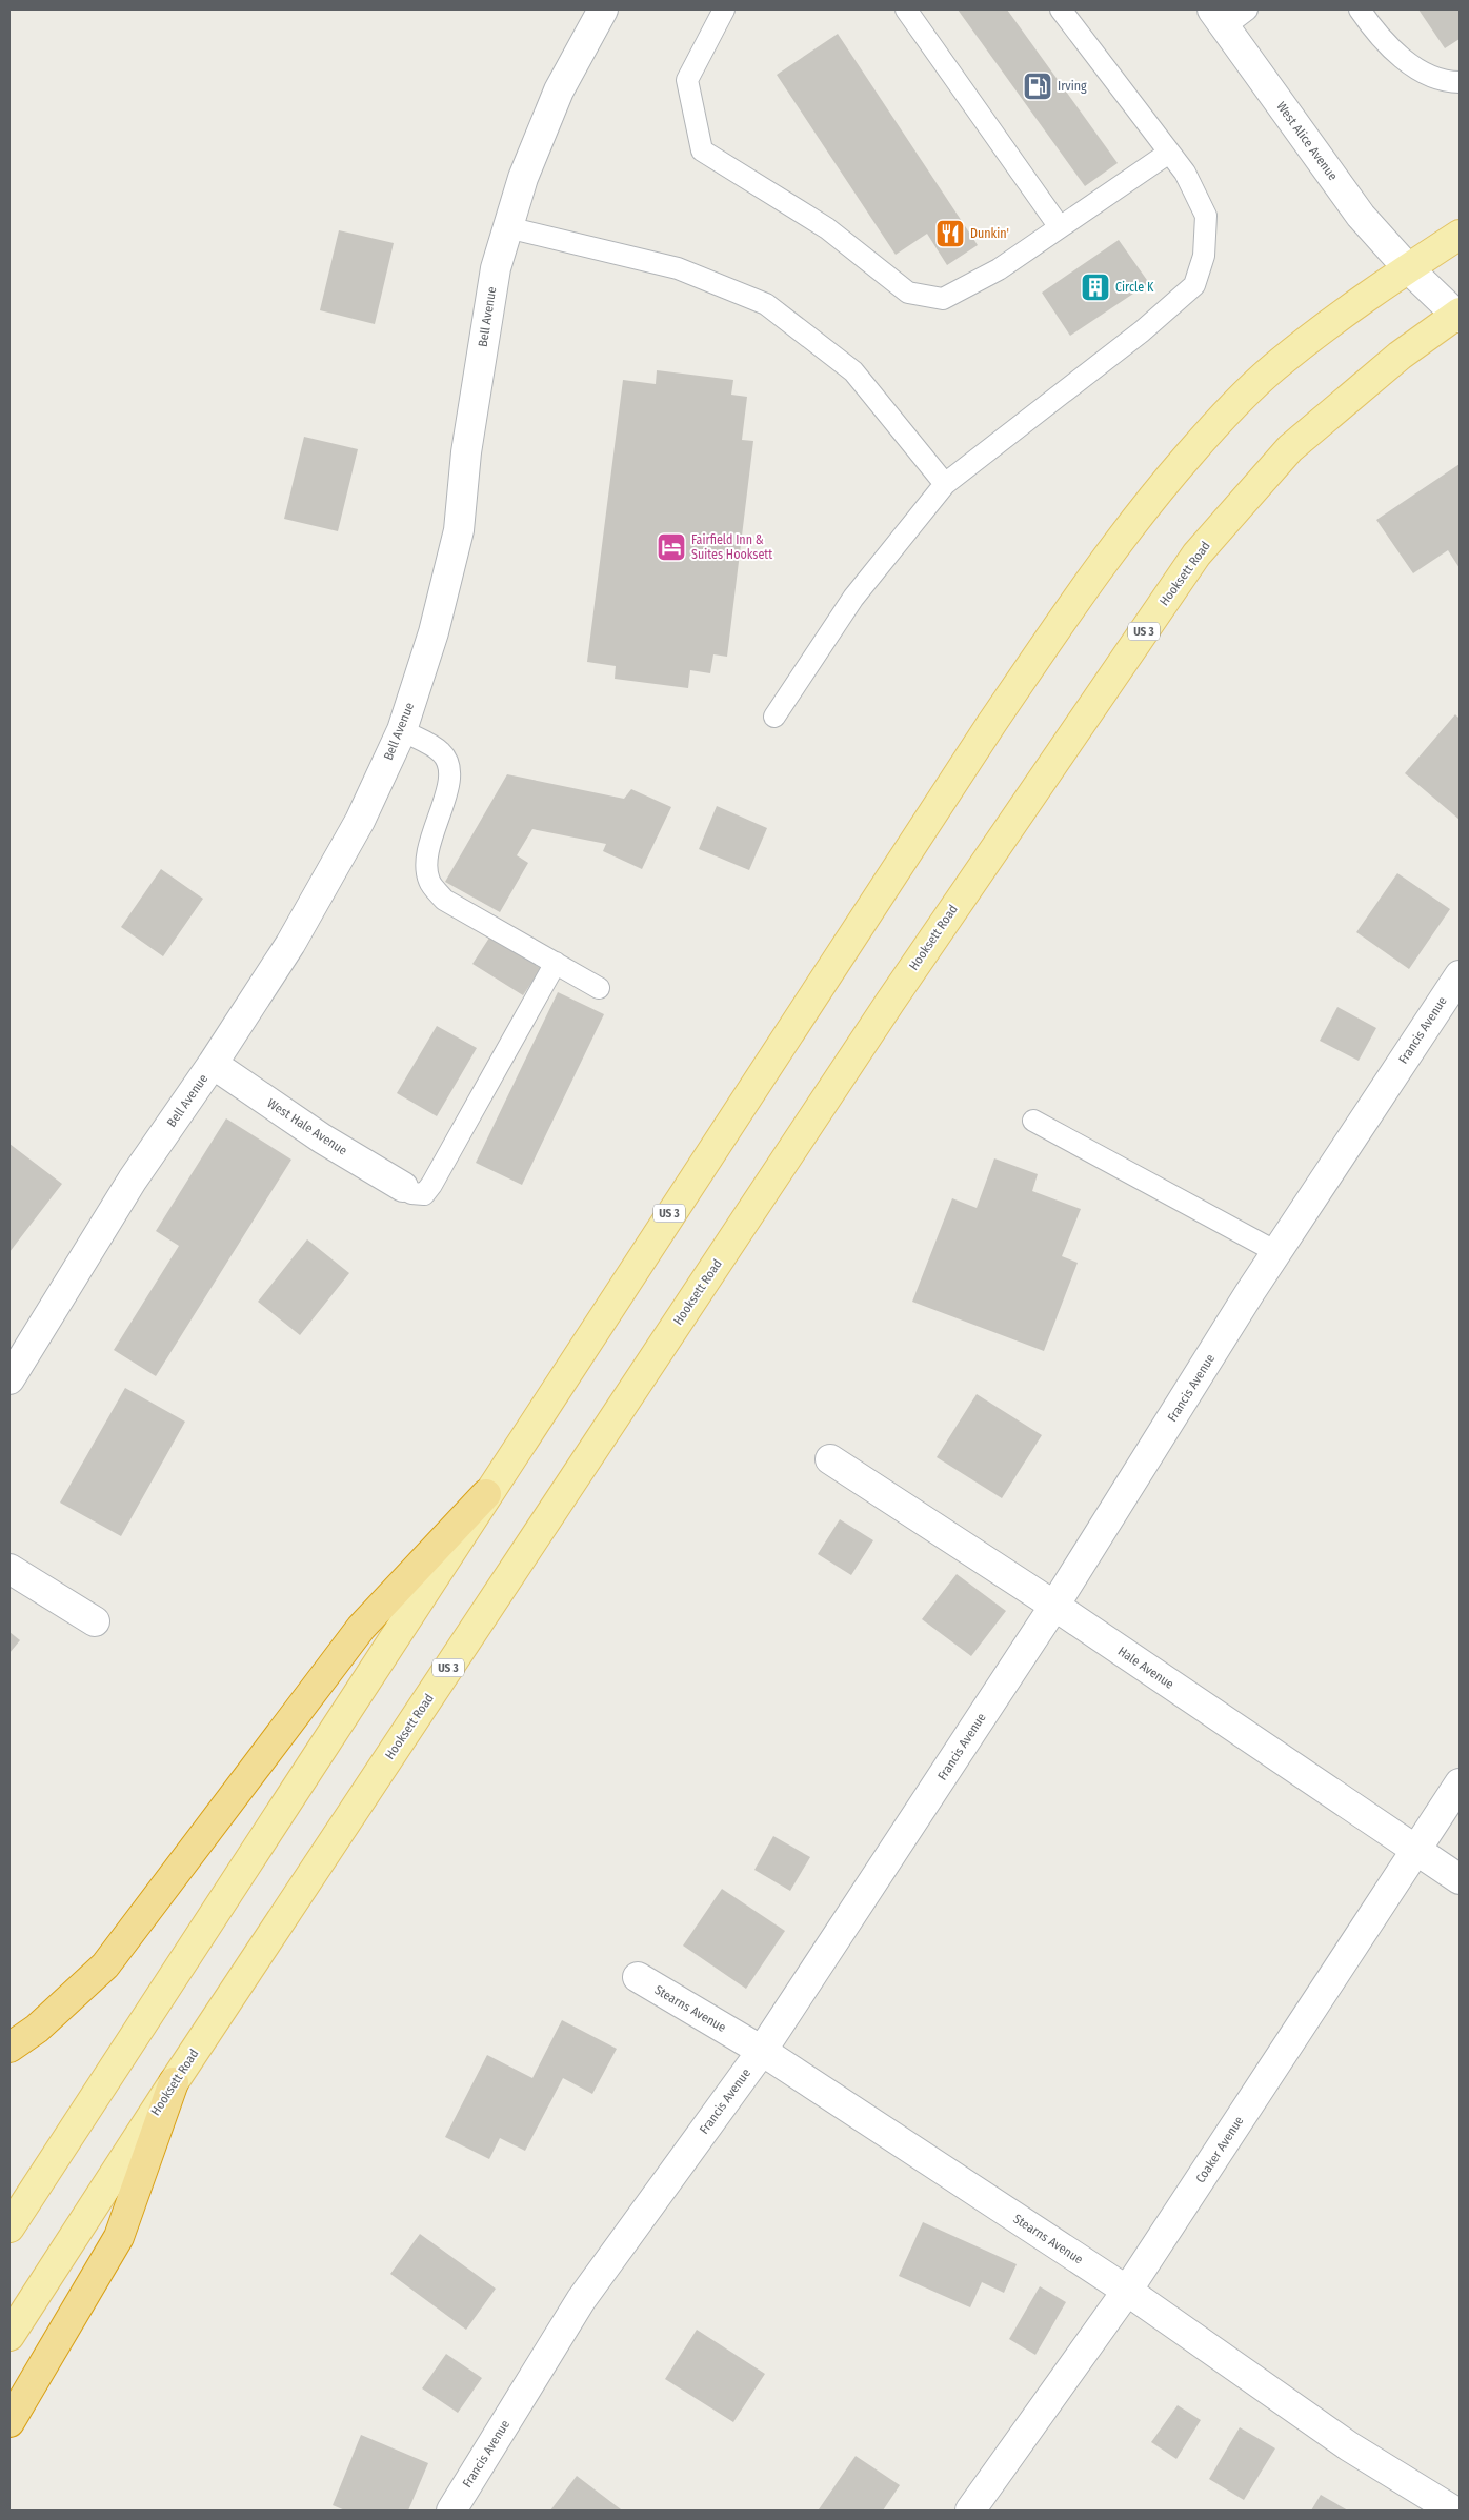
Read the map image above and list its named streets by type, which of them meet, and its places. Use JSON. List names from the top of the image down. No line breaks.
{"streets":{"main road":["Hooksett Road","US 3"],"street":["West Alice Avenue","Bell Avenue","Francis Avenue","West Hale Avenue","Hale Avenue","Stearns Avenue","Coaker Avenue"]},"crossings":[["West Alice Avenue","Hooksett Road"],["West Alice Avenue","US 3"],["Bell Avenue","West Hale Avenue"],["Francis Avenue","Hale Avenue"],["Francis Avenue","Stearns Avenue"],["Hale Avenue","Coaker Avenue"],["Stearns Avenue","Coaker Avenue"]],"places":{"fuel station":["Irving"],"restaurant":["Dunkin'"],"building":["Circle K"],"hotel":["Fairfield Inn & Suites Hooksett"]}}
